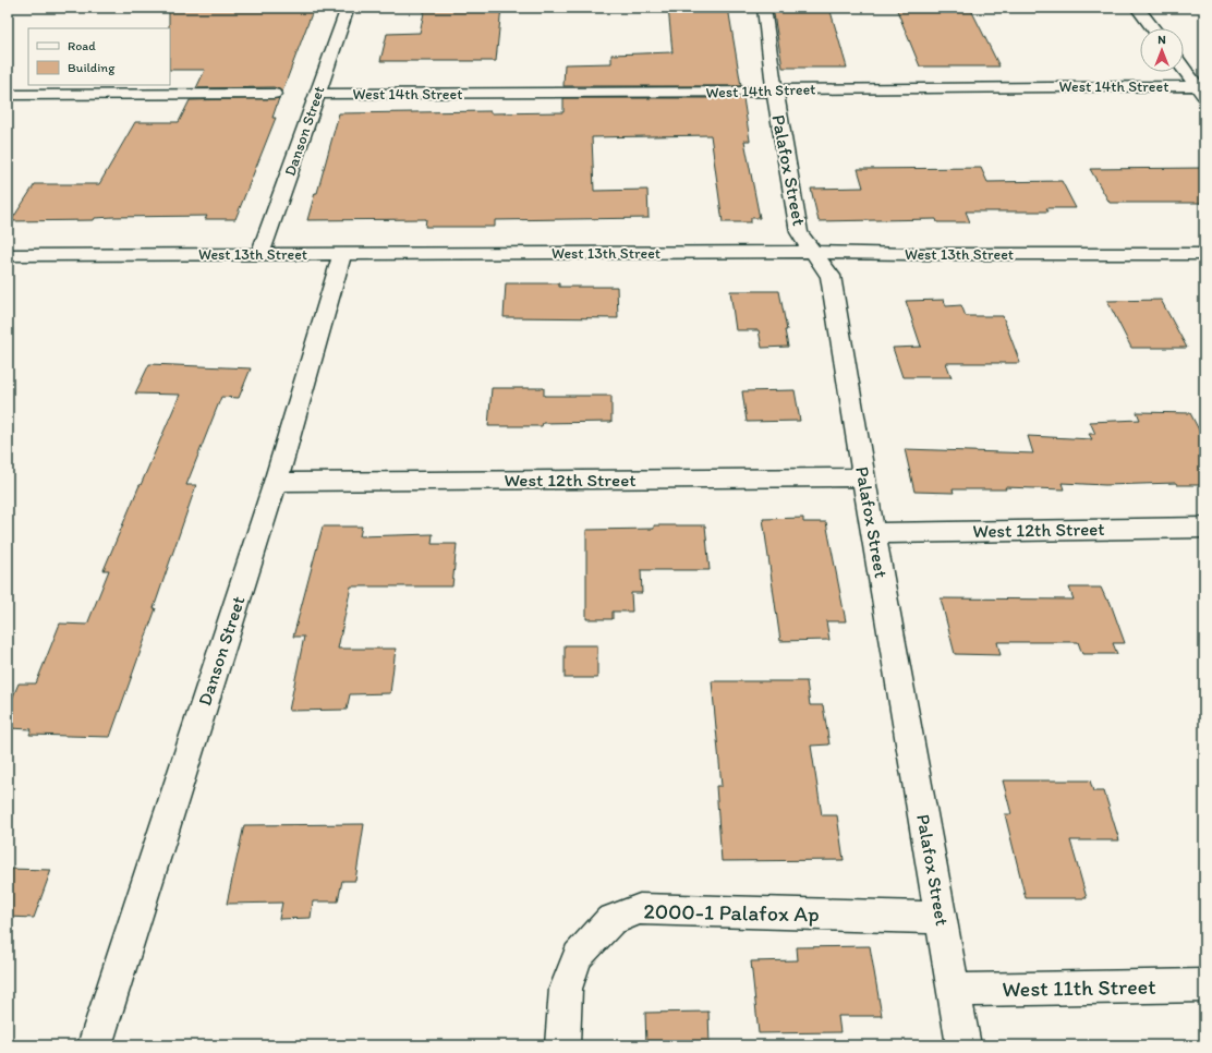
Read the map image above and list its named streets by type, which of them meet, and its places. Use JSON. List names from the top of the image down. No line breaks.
{"streets":{"street":["West 14th Street","Danson Street","Palafox Street","West 13th Street","West 12th Street","2000-1 Palafox Ap","West 11th Street"]},"crossings":[["West 14th Street","Danson Street"],["West 14th Street","Palafox Street"],["Danson Street","West 13th Street"],["Danson Street","West 12th Street"],["Palafox Street","West 13th Street"],["Palafox Street","West 12th Street"],["Palafox Street","2000-1 Palafox Ap"],["Palafox Street","West 11th Street"]],"legend":["Road","Building"],"north":"top"}
